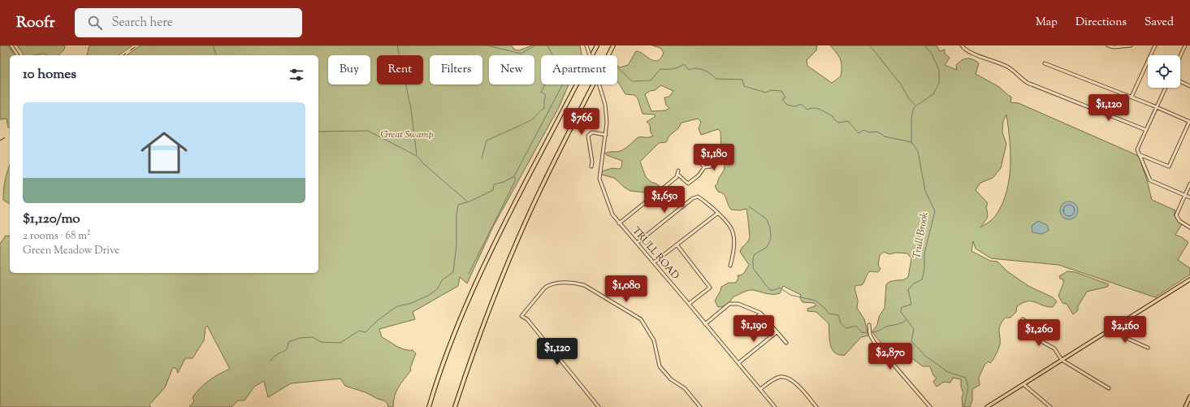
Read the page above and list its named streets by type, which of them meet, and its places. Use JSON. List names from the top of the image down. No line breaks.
{"streets":{"street":["TRULL ROAD"]},"water":["Trull Brook"],"parks":["Great Swamp"],"page":{"header":"Roofr","search":"Search here","nav":["Map","Directions","Saved"],"chip":["Buy","Rent","Filters","New","Apartment"],"heading":"10 homes","price":["$1,120","$766","$1,180","$1,650","$1,080","$1,190","$2,160","$1,260","$1,120","$2,870"],"list":[{"name":"$1,120/mo","note":"2 rooms · 68 m² · Green Meadow Drive"}]}}
